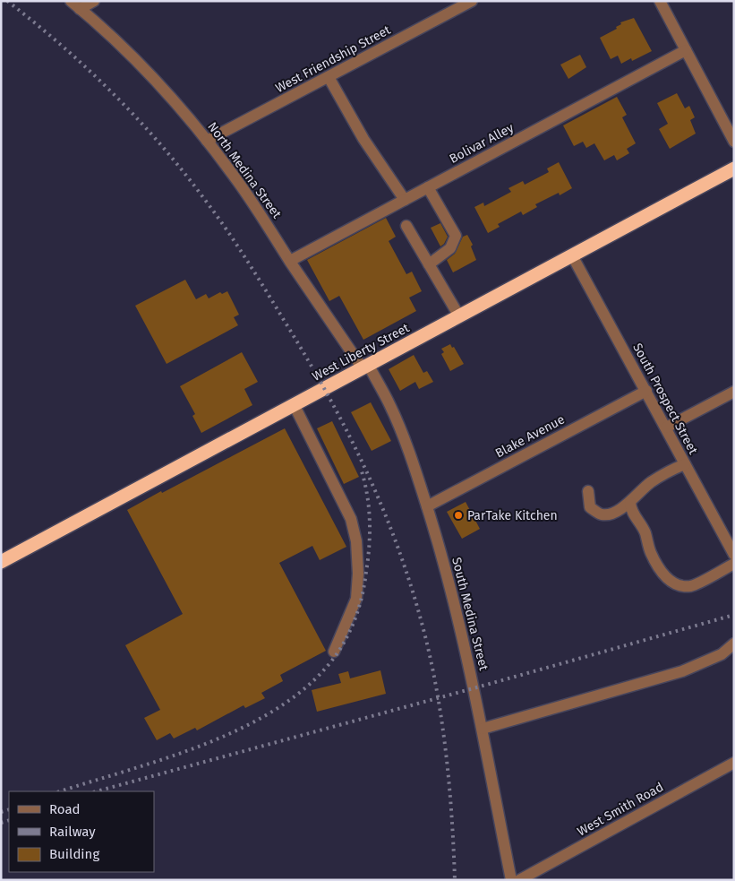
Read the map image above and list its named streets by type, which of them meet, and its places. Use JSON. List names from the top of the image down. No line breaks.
{"streets":{"highway":["West Liberty Street"],"street":["West Friendship Street","Bolivar Alley","North Medina Street","South Prospect Street","Blake Avenue","South Medina Street","West Smith Road"]},"crossings":[["West Friendship Street","North Medina Street"],["Bolivar Alley","North Medina Street"],["North Medina Street","West Liberty Street"],["North Medina Street","South Medina Street"],["West Liberty Street","South Prospect Street"],["West Liberty Street","South Medina Street"],["South Prospect Street","Blake Avenue"],["Blake Avenue","South Medina Street"]],"places":["ParTake Kitchen"],"legend":["Road","Railway","Building"]}
